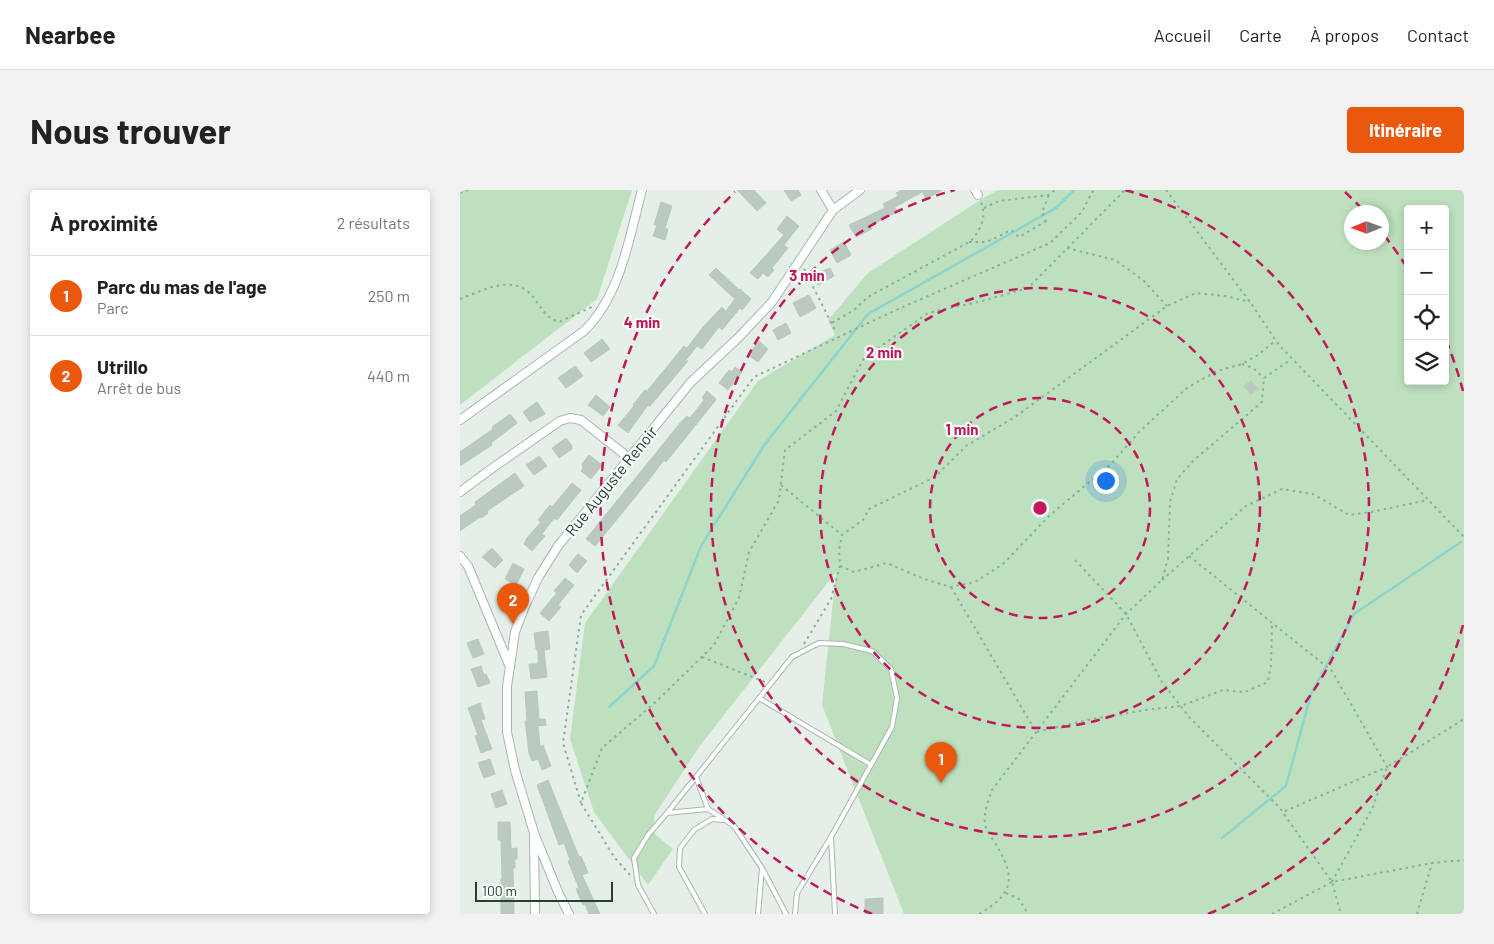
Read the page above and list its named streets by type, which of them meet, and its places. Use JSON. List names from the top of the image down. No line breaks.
{"streets":{"street":["Rue Auguste Renoir"]},"scale_bar":"100 m","north":"left","page":{"header":"Nearbee","nav":["Accueil","Carte","À propos","Contact"],"buttons":"Itinéraire","title":"Nous trouver","heading":["À proximité","2 résultats"],"map_buttons":["+","−"],"list":[{"mark":"1","name":"Parc du mas de l'age","note":"Parc","value":"250 m"},{"mark":"2","name":"Utrillo","note":"Arrêt de bus","value":"440 m"}],"pins":["2","1"],"scale":"100 m"},"rings":["3 min","4 min","2 min","1 min"]}
